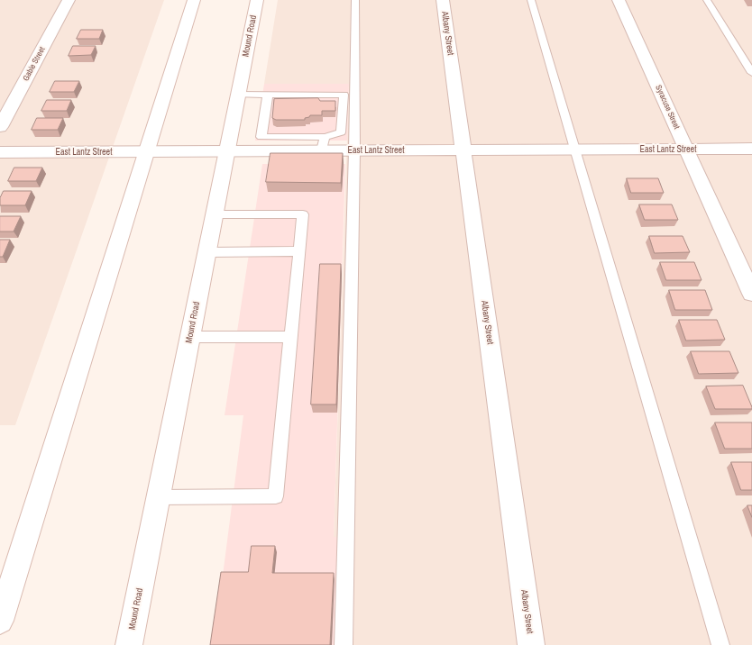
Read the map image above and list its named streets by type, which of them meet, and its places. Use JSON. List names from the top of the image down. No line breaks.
{"streets":{"street":["Albany Street","Mound Road","Gable Street","Syracuse Street","East Lantz Street"]},"crossings":[["Albany Street","East Lantz Street"],["Mound Road","East Lantz Street"],["Syracuse Street","East Lantz Street"]]}
